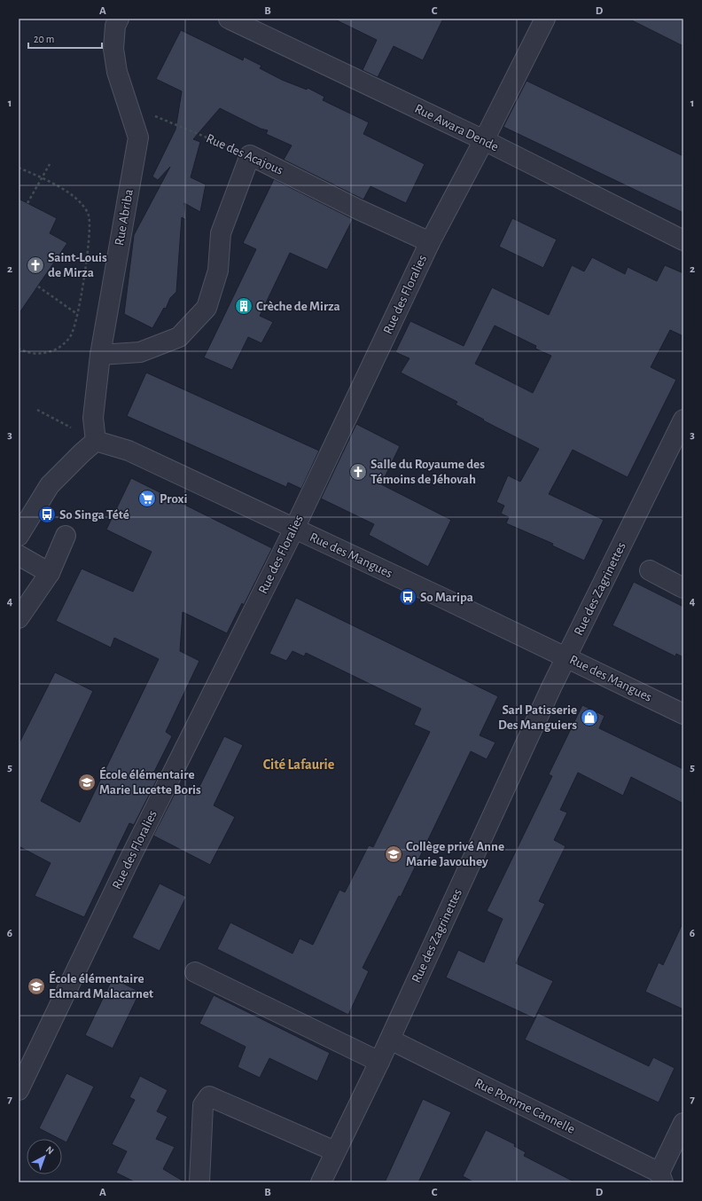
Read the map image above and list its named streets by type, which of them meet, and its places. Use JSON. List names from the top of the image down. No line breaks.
{"streets":{"street":["Rue Awara Dende","Rue des Acajous","Rue Abriba","Rue des Floralies","Rue des Mangues","Rue des Zagrinettes","Rue Pomme Cannelle"]},"crossings":[["Rue Awara Dende","Rue des Floralies"],["Rue des Acajous","Rue Abriba"],["Rue des Acajous","Rue des Floralies"],["Rue Abriba","Rue des Mangues"],["Rue des Floralies","Rue des Mangues"],["Rue des Mangues","Rue des Zagrinettes"],["Rue des Zagrinettes","Rue Pomme Cannelle"]],"districts":["Cité Lafaurie"],"places":{"church":["Saint-Louis de Mirza","Salle du Royaume des Témoins de Jéhovah"],"building":["Crèche de Mirza"],"supermarket":["Proxi"],"bus stop":["So Singa Tété","So Maripa"],"shop":["Sarl Patisserie Des Manguiers"],"school or university":["École élémentaire Marie Lucette Boris","Collège privé Anne Marie Javouhey","École élémentaire Edmard Malacarnet"]},"scale_bar":"20 m","north":"top right","grid":{"columns":["A","B","C","D"],"rows":["1","2","3","4","5","6","7"]}}
